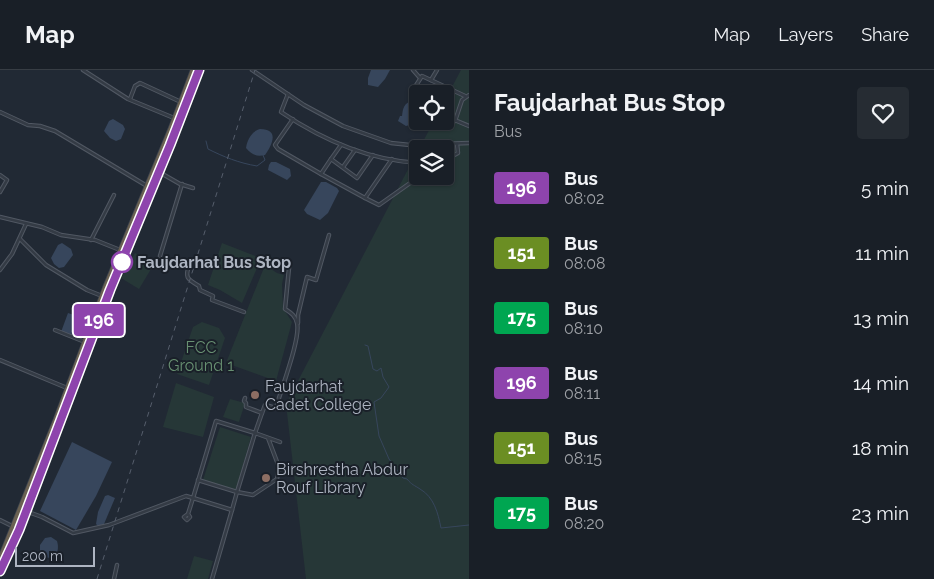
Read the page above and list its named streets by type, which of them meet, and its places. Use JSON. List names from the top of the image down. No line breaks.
{"parks":["FCC Ground 1"],"places":["Faujdarhat Bus Stop","Faujdarhat Cadet College","Birshrestha Abdur Rouf Library"],"lines":["bus line 196"],"scale_bar":"200 m","page":{"header":"Map","nav":["Map","Layers","Share"],"on_map":"196","heading":["Faujdarhat Bus Stop","Bus"],"list":[{"mark":"196","name":"Bus","note":"08:02","value":"5 min"},{"mark":"151","name":"Bus","note":"08:08","value":"11 min"},{"mark":"175","name":"Bus","note":"08:10","value":"13 min"},{"mark":"196","name":"Bus","note":"08:11","value":"14 min"},{"mark":"151","name":"Bus","note":"08:15","value":"18 min"},{"mark":"175","name":"Bus","note":"08:20","value":"23 min"}],"scale":"200 m"}}
